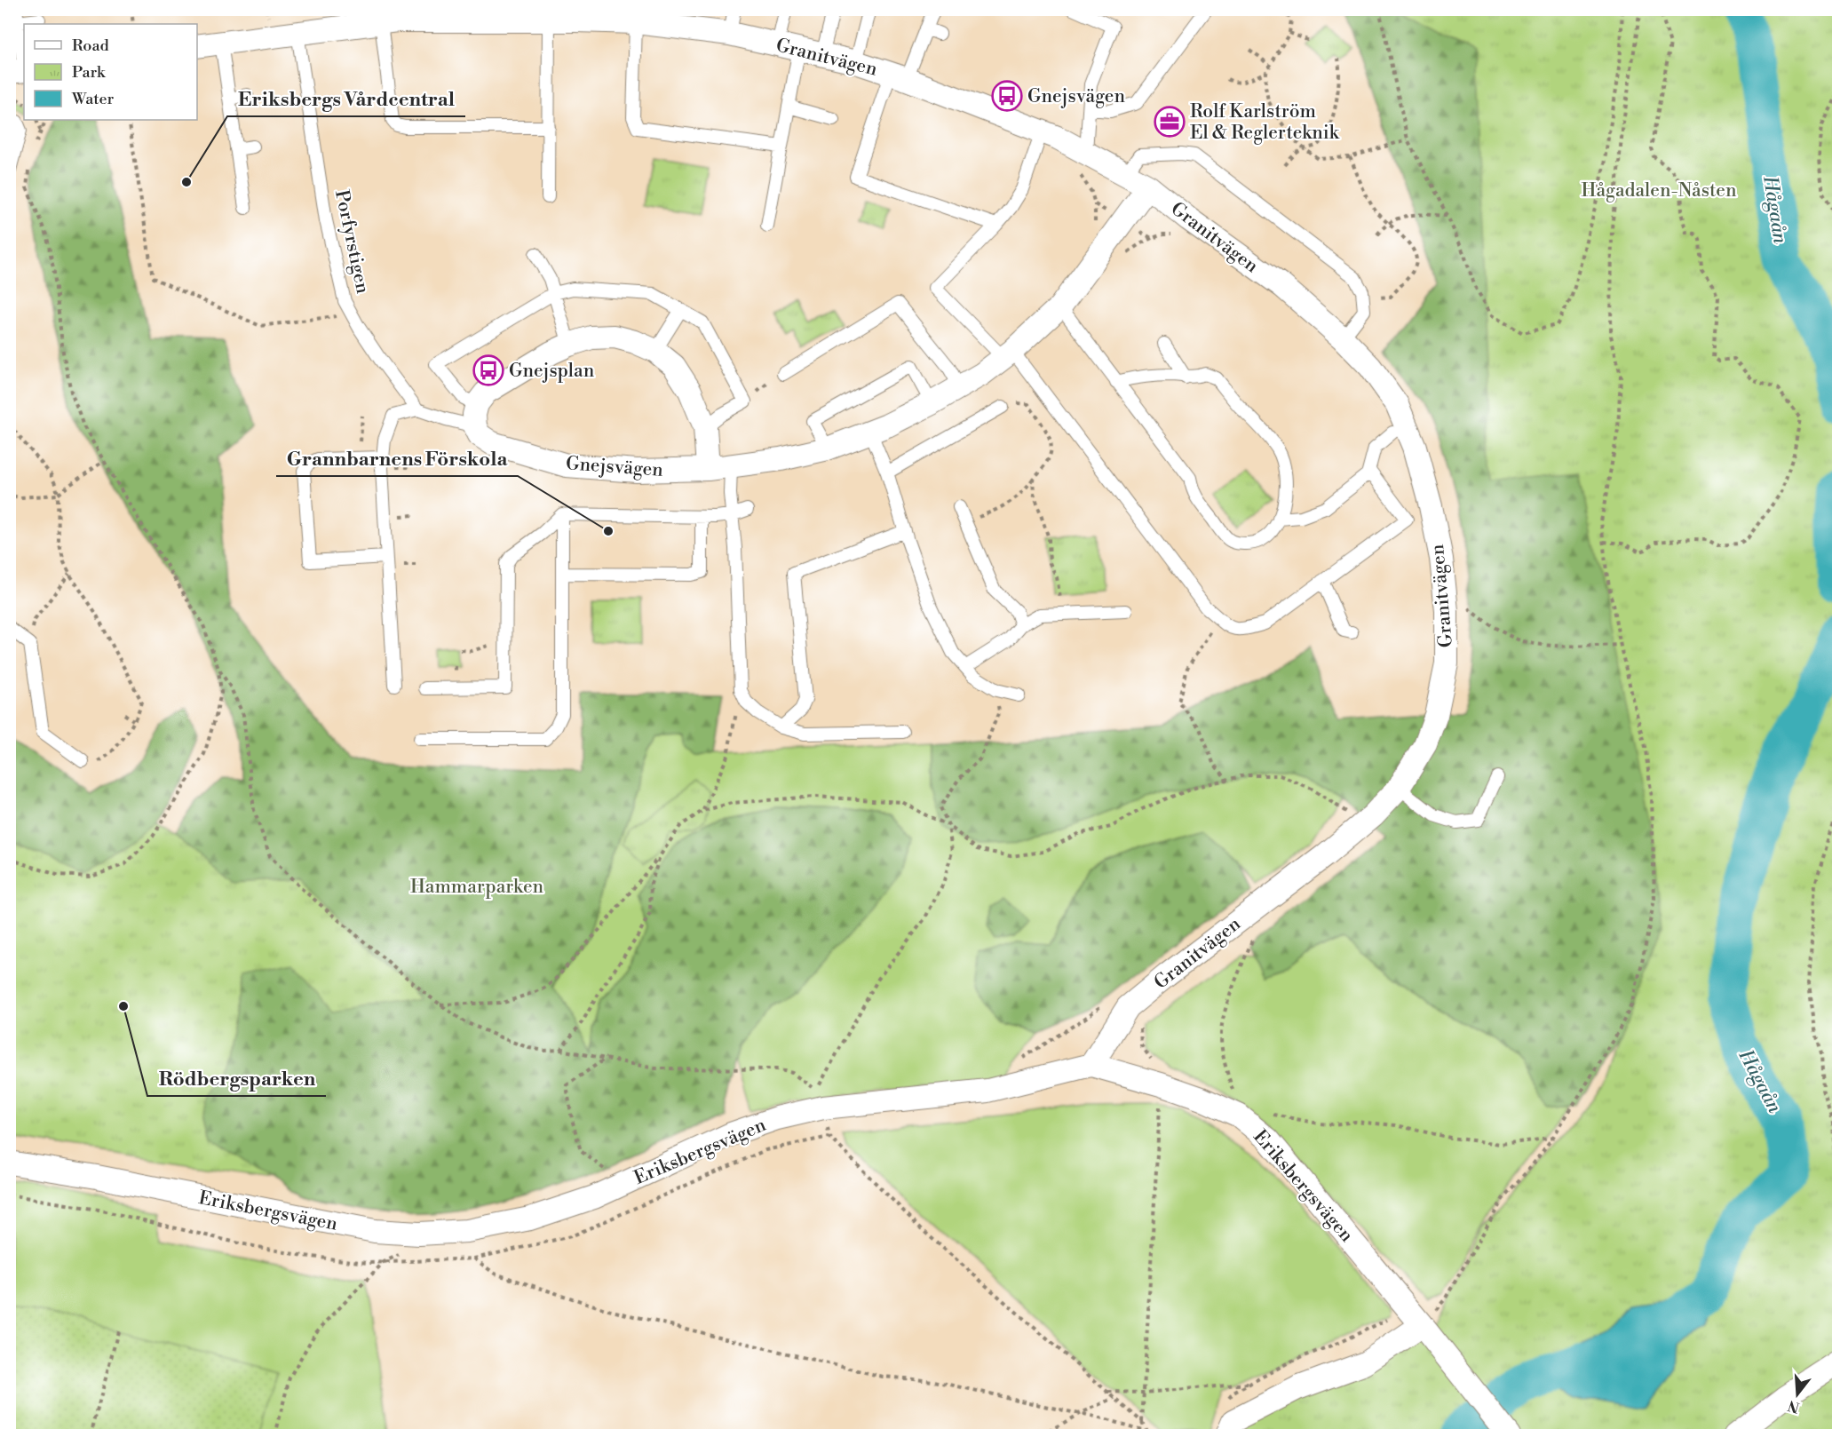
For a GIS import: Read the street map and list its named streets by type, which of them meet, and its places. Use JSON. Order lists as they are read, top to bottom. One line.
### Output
{"streets":{"street":["Granitvägen","Gnejsvägen","Eriksbergsvägen"],"lane":["Porfyrstigen"]},"crossings":[["Granitvägen","Porfyrstigen"],["Granitvägen","Gnejsvägen"],["Granitvägen","Eriksbergsvägen"]],"water":["Hågaån"],"parks":["Hågadalen-Nåsten","Hammarparken"],"places":{"bus stop":["Gnejsvägen","Gnejsplan"],"office":["Rolf Karlström El & Reglerteknik"],"other":["Eriksbergs Vårdcentral","Grannbarnens Förskola","Rödbergsparken"]},"legend":["Road","Park","Water"],"north":"bottom"}
